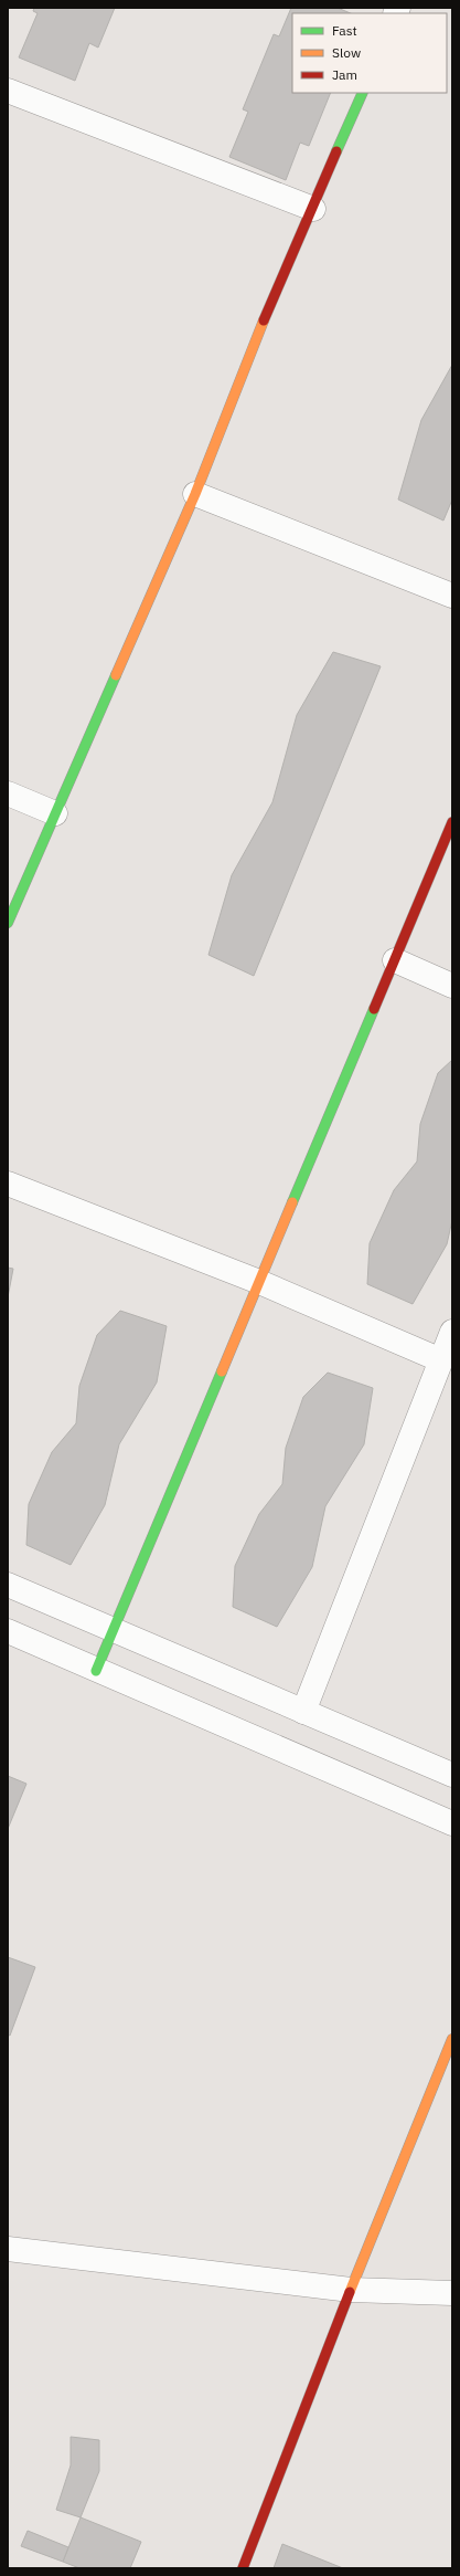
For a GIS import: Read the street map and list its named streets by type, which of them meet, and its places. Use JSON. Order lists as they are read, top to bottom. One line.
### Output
{"legend":["Fast","Slow","Jam"]}
